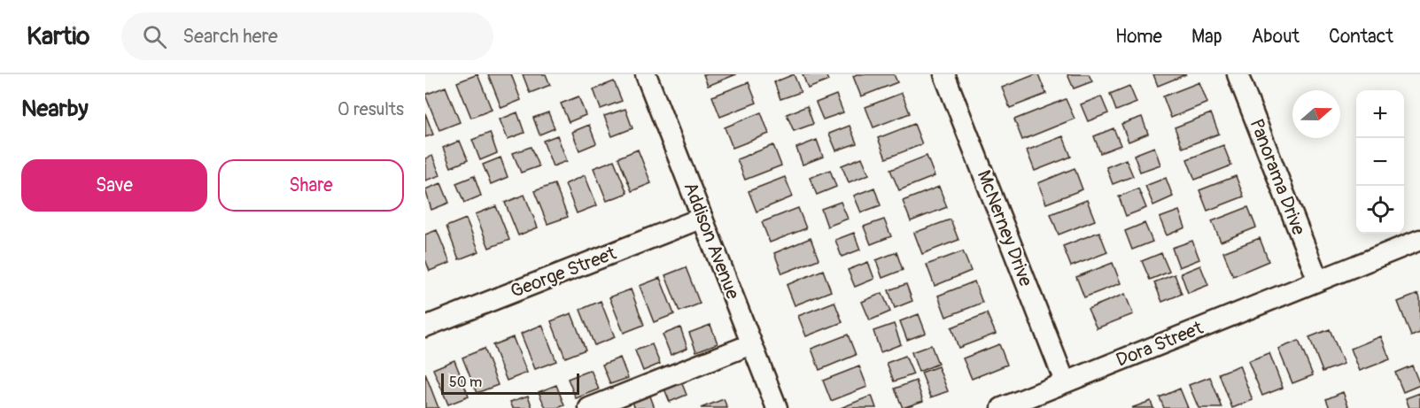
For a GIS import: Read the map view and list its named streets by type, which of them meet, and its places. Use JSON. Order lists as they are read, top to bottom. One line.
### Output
{"streets":{"street":["Panorama Drive","McNerney Drive","Addison Avenue","George Street","Dora Street"]},"crossings":[["Panorama Drive","Dora Street"],["McNerney Drive","Dora Street"],["Addison Avenue","George Street"]],"scale_bar":"50 m","north":"right","page":{"header":"Kartio","search":"Search here","nav":["Home","Map","About","Contact"],"heading":["Nearby","0 results"],"map_buttons":["+","−"],"buttons":["Save","Share"],"scale":"50 m"}}
